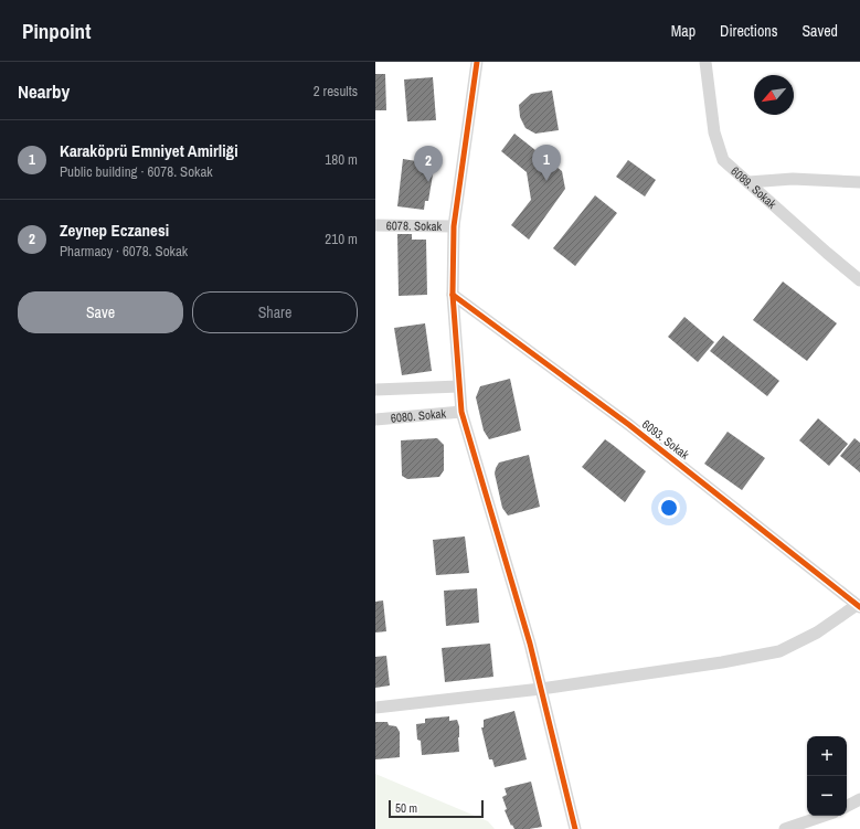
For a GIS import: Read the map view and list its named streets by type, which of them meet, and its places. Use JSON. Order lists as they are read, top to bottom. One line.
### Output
{"streets":{"street":["6089. Sokak","6078. Sokak","6080. Sokak","6093. Sokak"]},"scale_bar":"50 m","north":"bottom left","page":{"header":"Pinpoint","nav":["Map","Directions","Saved"],"heading":["Nearby","2 results"],"list":[{"mark":"1","name":"Karaköprü Emniyet Amirliği","note":"Public building · 6078. Sokak","value":"180 m"},{"mark":"2","name":"Zeynep Eczanesi","note":"Pharmacy · 6078. Sokak","value":"210 m"}],"pins":["1","2"],"buttons":["Save","Share"],"map_buttons":["+","−"],"scale":"50 m"}}
